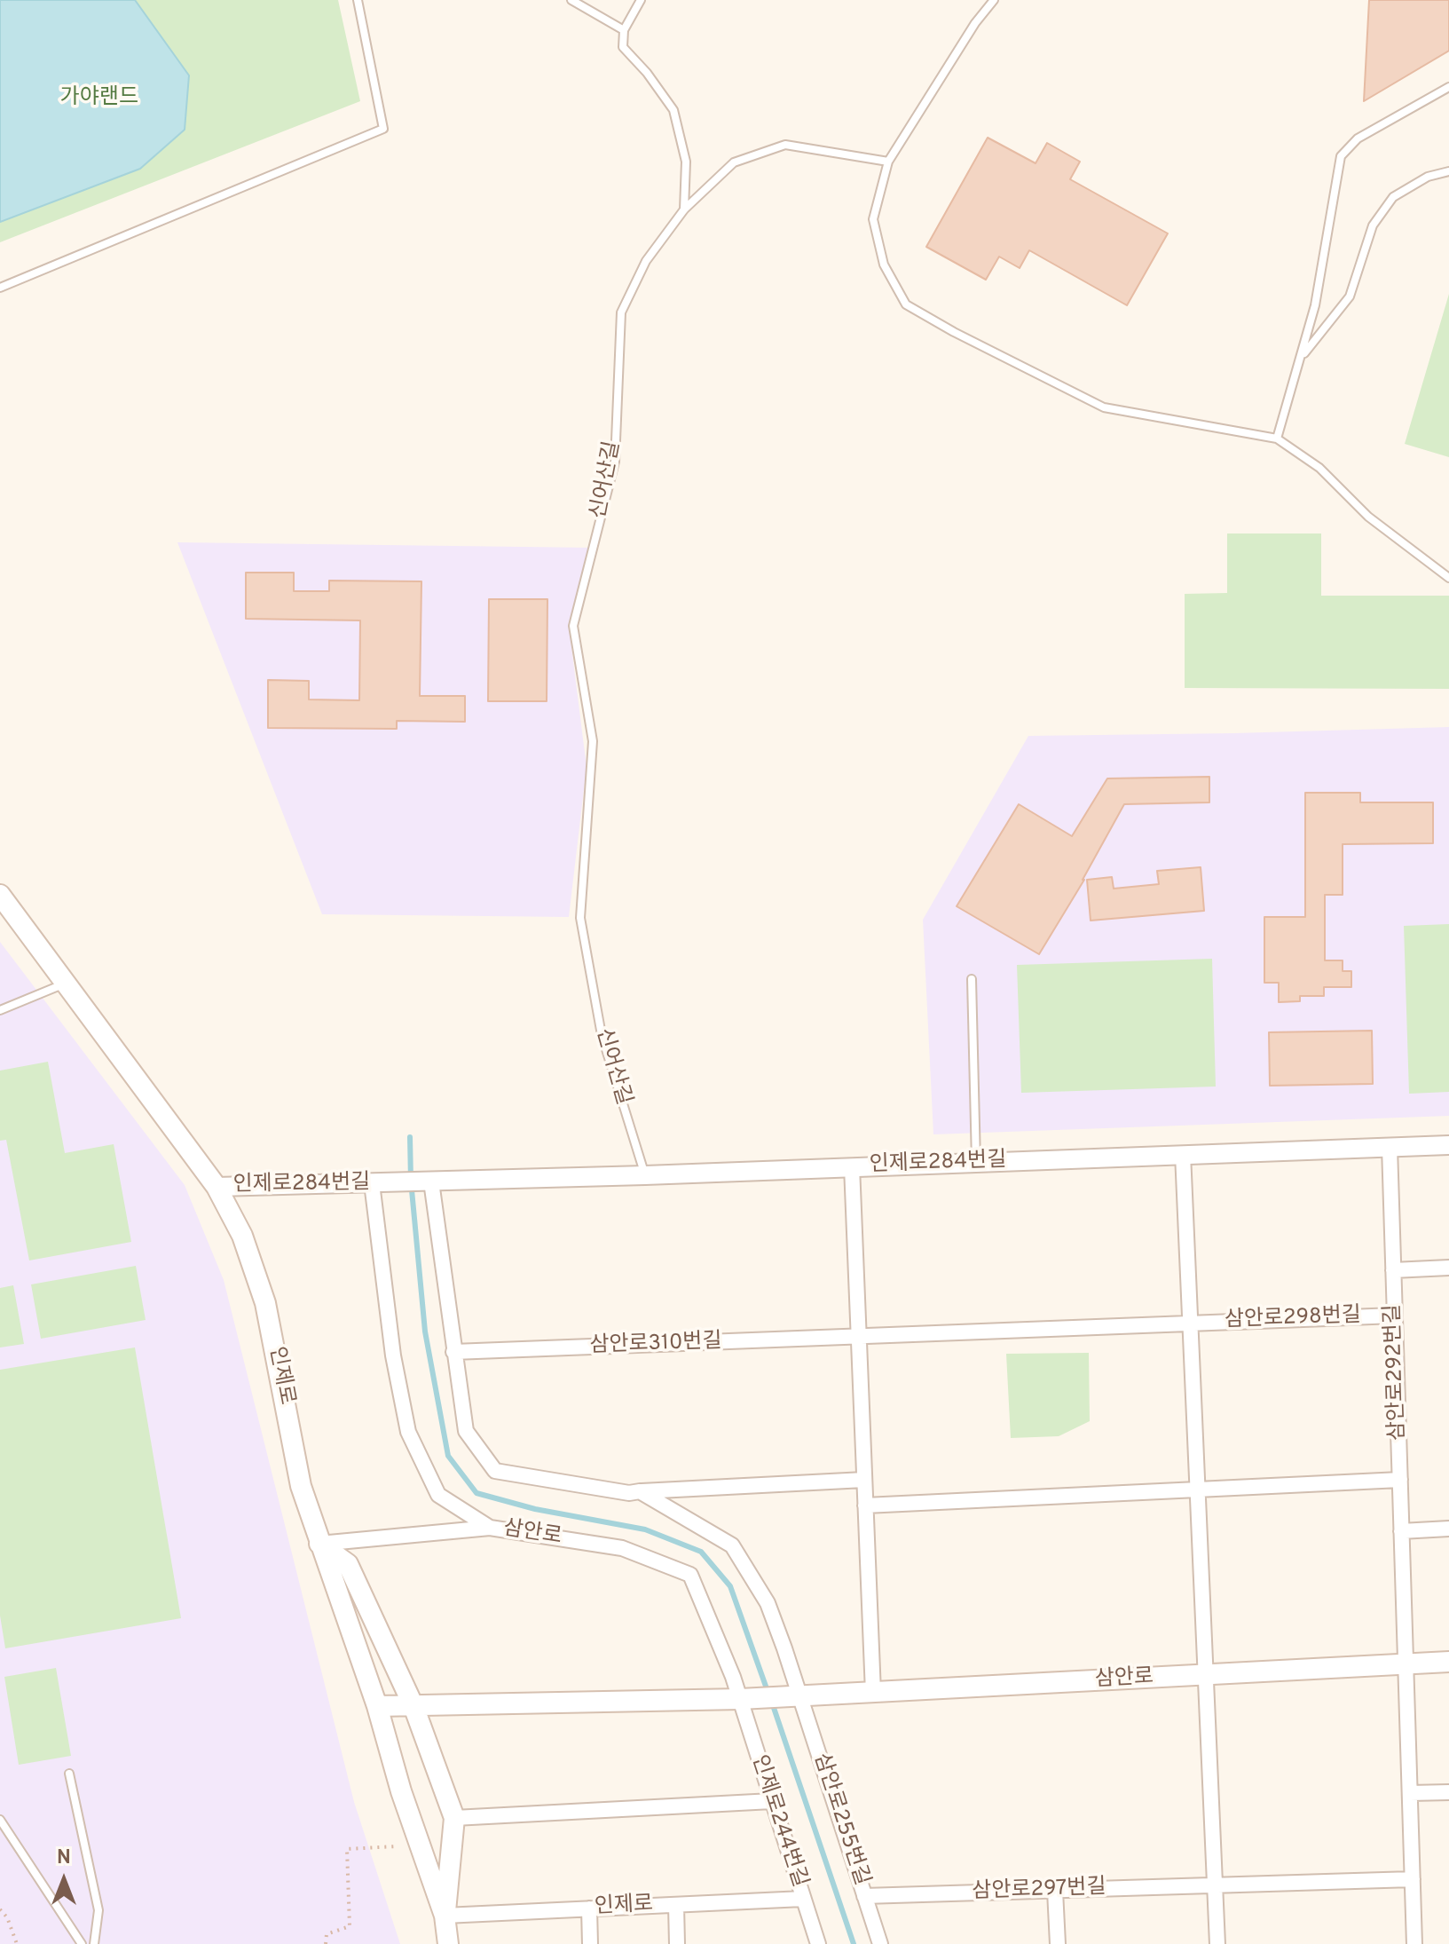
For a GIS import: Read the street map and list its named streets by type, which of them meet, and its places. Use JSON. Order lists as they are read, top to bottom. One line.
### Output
{"streets":{"main road":["인제로","삼안로"],"street":["인제로284번길","삼안로298번길","삼안로310번길","삼안로292번길","삼안로255번길","인제로244번길","삼안로297번길"],"lane":["신어산길"]},"crossings":[["신어산길","인제로284번길"],["인제로284번길","삼안로292번길"],["인제로284번길","인제로"],["인제로284번길","삼안로"],["삼안로298번길","삼안로310번길"],["삼안로298번길","삼안로292번길"],["삼안로292번길","삼안로"],["삼안로292번길","삼안로297번길"],["인제로","인제로244번길"],["삼안로","삼안로255번길"],["삼안로","인제로244번길"],["삼안로255번길","삼안로297번길"]],"parks":["가야랜드"],"north":"top"}
